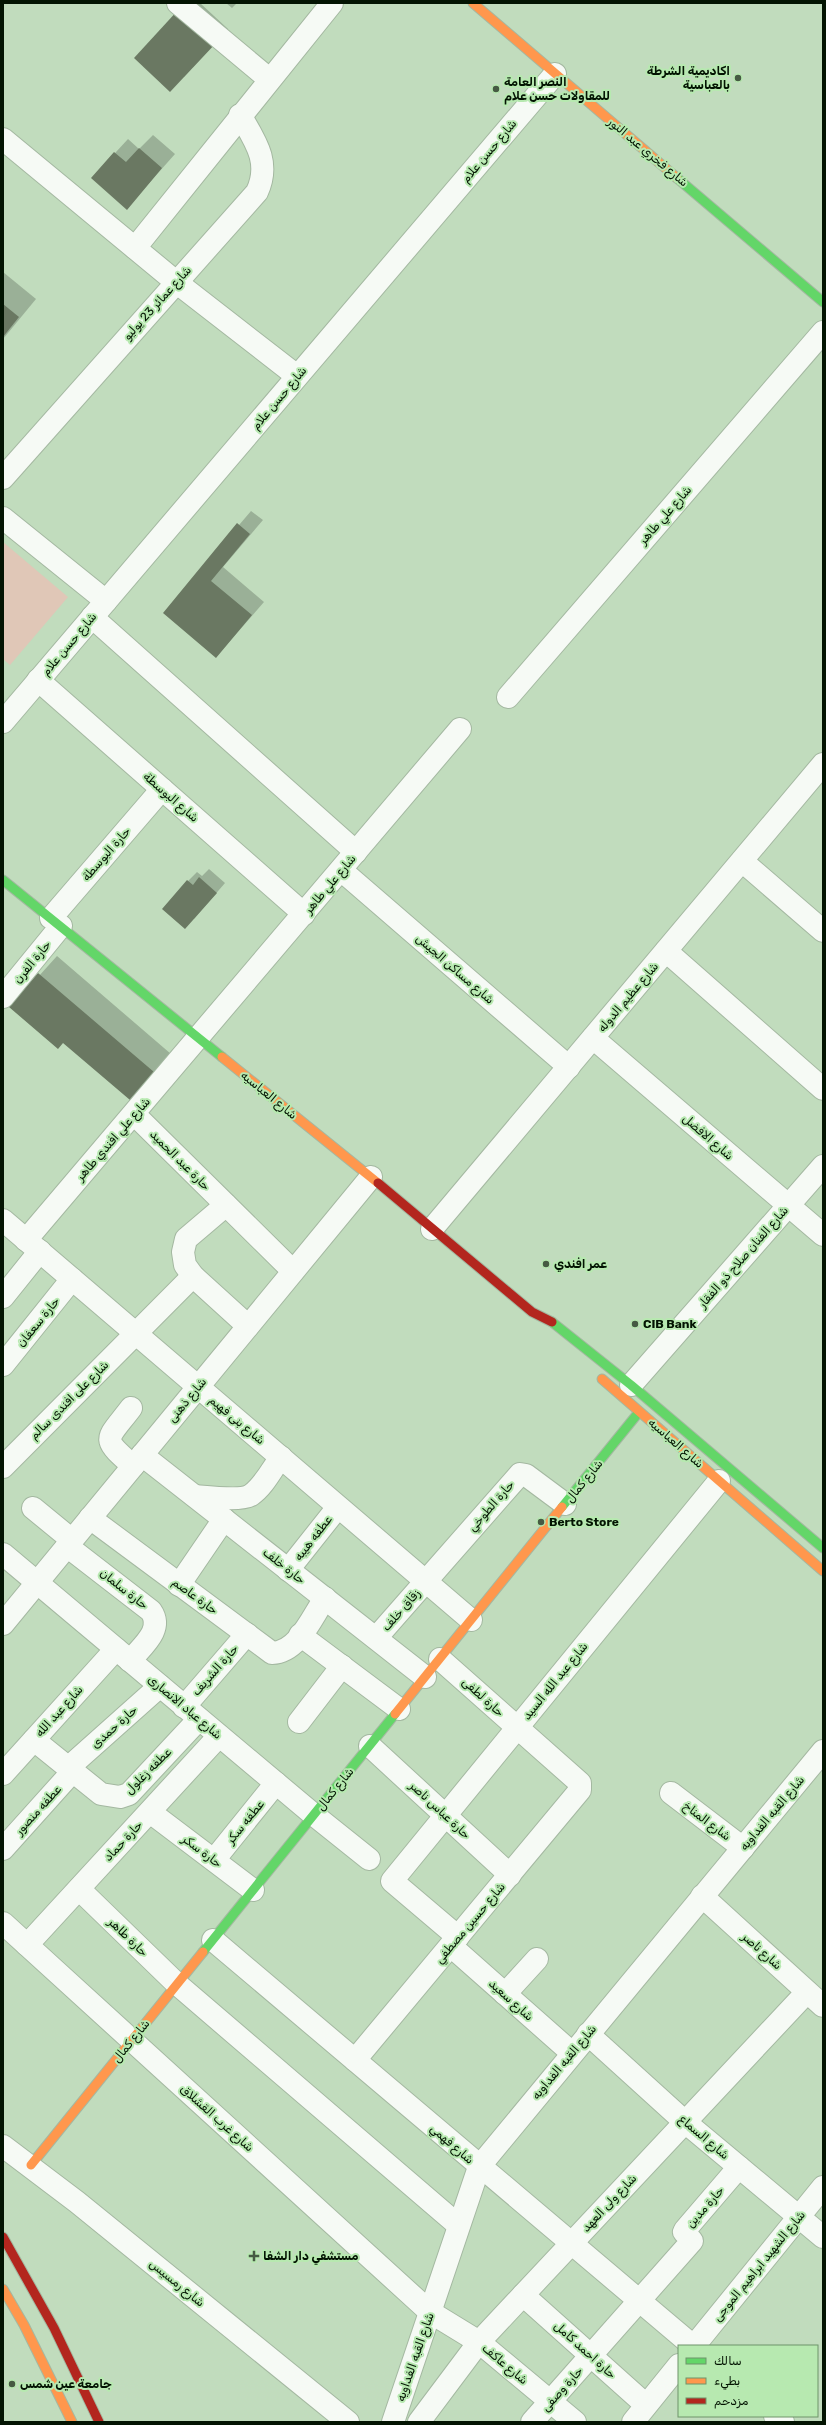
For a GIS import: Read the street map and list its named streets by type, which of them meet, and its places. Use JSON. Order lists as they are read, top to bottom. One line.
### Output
{"streets":{"main road":["شارع فخري عبد النور","شارع العباسيه","شارع كمال"],"street":["شارع حسن علام","شارع عمائر 23 يوليو","شارع علي طاهر","شارع البوسطة","حارة البوسطة","حارة الفرن","شارع مساكن الجيش","شارع عظيم الدوله","شارع الافضل","شارع علي افندي طاهر","حارة عبد الحميد","شارع الفنان صلاح ذو الفقار","حارة سعفان","شارع على افندى سالم","شارع ذهنى","شارع بنى فهيم","حارة الطوخي","عطفه هيبه","حارة خلف","حارة سلمان","حارة عاصم","زقاق خلف","حارة الشريف","شارع عبد الله السيد","حارة لطفى","شارع عباد الانصارى","شارع عبد الله","حارة حمدى","عطفه زغلول","عطفه منصور","حارة عباس ناصر","شارع القبه الفداويه","شارع المناخ","عطفه سكر","حارة حماد","حارة سكر","شارع حسين مصطفي","حارة طاهر","شارع ناصر","شارع سعيد","شارع غرب القشلاق","شارع السماع","شارع فهمي","شارع ولى العهد","حارة مدين","شارع الشهيد ابراهيم الموجى","شارع رمسيس","حارة احمد كامل","شارع عاكف","حارة وصفى"]},"crossings":[["شارع حسن علام","شارع فخري عبد النور"],["شارع حسن علام","شارع البوسطة"],["شارع علي طاهر","شارع البوسطة"],["شارع علي طاهر","شارع مساكن الجيش"],["شارع علي طاهر","شارع العباسيه"],["شارع علي طاهر","شارع علي افندي طاهر"],["شارع البوسطة","حارة البوسطة"],["حارة البوسطة","حارة الفرن"],["حارة البوسطة","شارع العباسيه"],["حارة الفرن","شارع العباسيه"],["شارع مساكن الجيش","شارع عظيم الدوله"],["شارع عظيم الدوله","شارع العباسيه"],["شارع عظيم الدوله","شارع الافضل"],["شارع العباسيه","شارع علي افندي طاهر"],["شارع العباسيه","شارع الفنان صلاح ذو الفقار"],["شارع العباسيه","شارع ذهنى"],["شارع العباسيه","شارع كمال"],["شارع العباسيه","شارع عبد الله السيد"],["شارع الافضل","شارع الفنان صلاح ذو الفقار"],["شارع علي افندي طاهر","حارة عبد الحميد"],["شارع علي افندي طاهر","شارع بنى فهيم"],["حارة عبد الحميد","شارع ذهنى"],["حارة سعفان","شارع بنى فهيم"],["شارع على افندى سالم","شارع بنى فهيم"],["شارع ذهنى","شارع بنى فهيم"],["شارع ذهنى","حارة خلف"],["شارع ذهنى","حارة سلمان"],["شارع ذهنى","حارة عاصم"],["شارع ذهنى","شارع عباد الانصارى"],["شارع بنى فهيم","شارع كمال"],["شارع بنى فهيم","حارة الطوخي"],["شارع بنى فهيم","عطفه هيبه"],["شارع بنى فهيم","زقاق خلف"],["شارع كمال","حارة الطوخي"],["شارع كمال","حارة خلف"],["شارع كمال","حارة لطفى"],["شارع كمال","شارع عباد الانصارى"],["شارع كمال","حارة عباس ناصر"],["شارع كمال","حارة سكر"],["شارع كمال","حارة طاهر"],["شارع كمال","شارع غرب القشلاق"],["شارع كمال","شارع فهمي"],["شارع كمال","شارع رمسيس"],["حارة الطوخي","زقاق خلف"],["عطفه هيبه","حارة خلف"],["حارة خلف","حارة عاصم"],["حارة خلف","زقاق خلف"],["حارة سلمان","شارع عباد الانصارى"],["حارة سلمان","شارع عبد الله"],["حارة عاصم","حارة الشريف"],["حارة الشريف","شارع عباد الانصارى"],["حارة الشريف","عطفه زغلول"],["شارع عبد الله السيد","حارة لطفى"],["شارع عبد الله السيد","حارة عباس ناصر"],["شارع عبد الله السيد","شارع حسين مصطفي"],["شارع عبد الله السيد","شارع سعيد"],["حارة لطفى","شارع حسين مصطفي"],["شارع عباد الانصارى","شارع عبد الله"],["شارع عباد الانصارى","حارة حمدى"],["شارع عباد الانصارى","عطفه زغلول"],["شارع عباد الانصارى","عطفه سكر"],["شارع عباد الانصارى","حارة حماد"],["شارع عبد الله","عطفه زغلول"],["حارة حمدى","عطفه زغلول"],["حارة حمدى","عطفه منصور"],["عطفه زغلول","عطفه منصور"],["حارة عباس ناصر","شارع حسين مصطفي"],["شارع القبه الفداويه","شارع المناخ"],["شارع القبه الفداويه","حارة طاهر"],["شارع القبه الفداويه","شارع ناصر"],["شارع القبه الفداويه","شارع سعيد"],["شارع القبه الفداويه","شارع غرب القشلاق"],["شارع القبه الفداويه","شارع السماع"],["شارع القبه الفداويه","شارع فهمي"],["شارع القبه الفداويه","شارع عاكف"],["عطفه سكر","حارة سكر"],["حارة حماد","حارة سكر"],["حارة حماد","حارة طاهر"],["حارة حماد","شارع غرب القشلاق"],["شارع حسين مصطفي","شارع سعيد"],["شارع حسين مصطفي","شارع فهمي"],["شارع ناصر","شارع ولى العهد"],["شارع غرب القشلاق","شارع عاكف"],["شارع السماع","شارع ولى العهد"],["شارع السماع","حارة مدين"],["شارع السماع","شارع الشهيد ابراهيم الموجى"],["شارع فهمي","شارع ولى العهد"],["شارع فهمي","حارة مدين"],["شارع فهمي","حارة وصفى"],["شارع ولى العهد","حارة احمد كامل"],["شارع ولى العهد","شارع عاكف"],["حارة مدين","حارة وصفى"],["حارة احمد كامل","حارة وصفى"],["شارع عاكف","حارة وصفى"]],"places":{"other":["اكاديمية الشرطة بالعباسية","النصر العامة للمقاولات حسن علام","عمر افندي","CIB Bank","Berto Store","جامعة عين شمس"],"health":["مستشفي دار الشفا"]},"legend":["سالك","بطيء","مزدحم"]}
